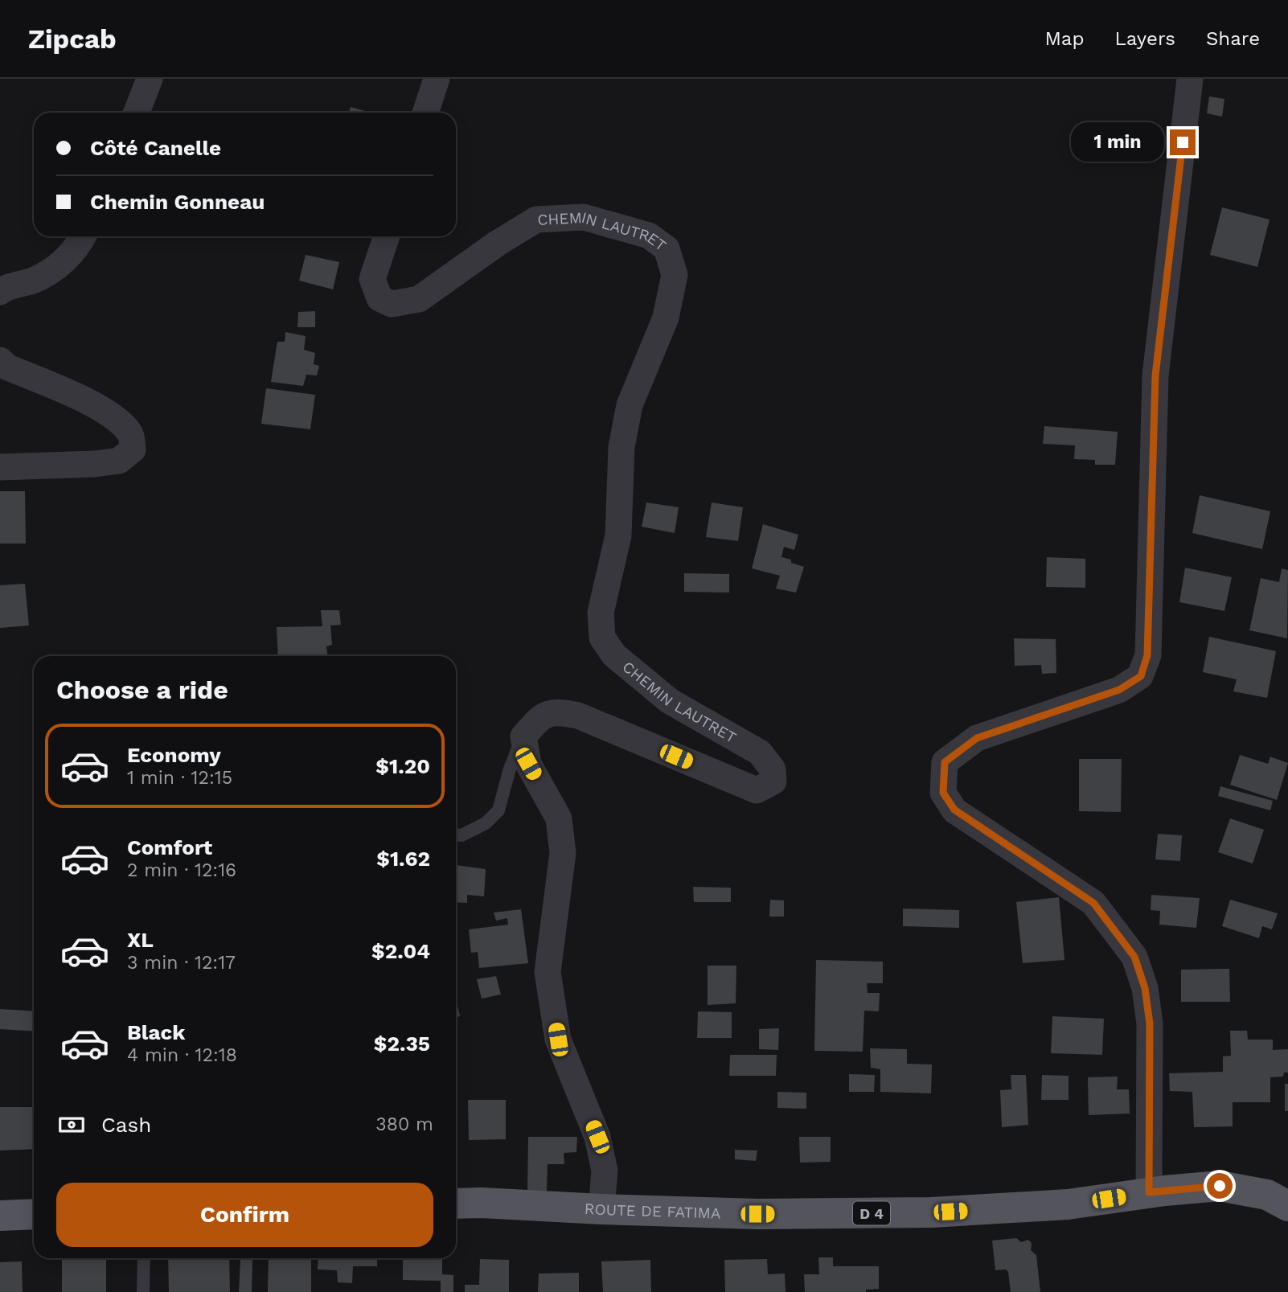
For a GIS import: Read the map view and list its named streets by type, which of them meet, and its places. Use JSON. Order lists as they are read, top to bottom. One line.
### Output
{"streets":{"main road":["ROUTE DE FATIMA","D 4"],"street":["CHEMIN LAUTRET"]},"page":{"header":"Zipcab","nav":["Map","Layers","Share"],"banner":["Côté Canelle","Chemin Gonneau"],"bubble":"1 min","heading":"Choose a ride","list":[{"name":"Economy","note":"1 min · 12:15","value":"$1.20"},{"name":"Comfort","note":"2 min · 12:16","value":"$1.62"},{"name":"XL","note":"3 min · 12:17","value":"$2.04"},{"name":"Black","note":"4 min · 12:18","value":"$2.35"}],"pay":["Cash","380 m"],"buttons":"Confirm"}}
